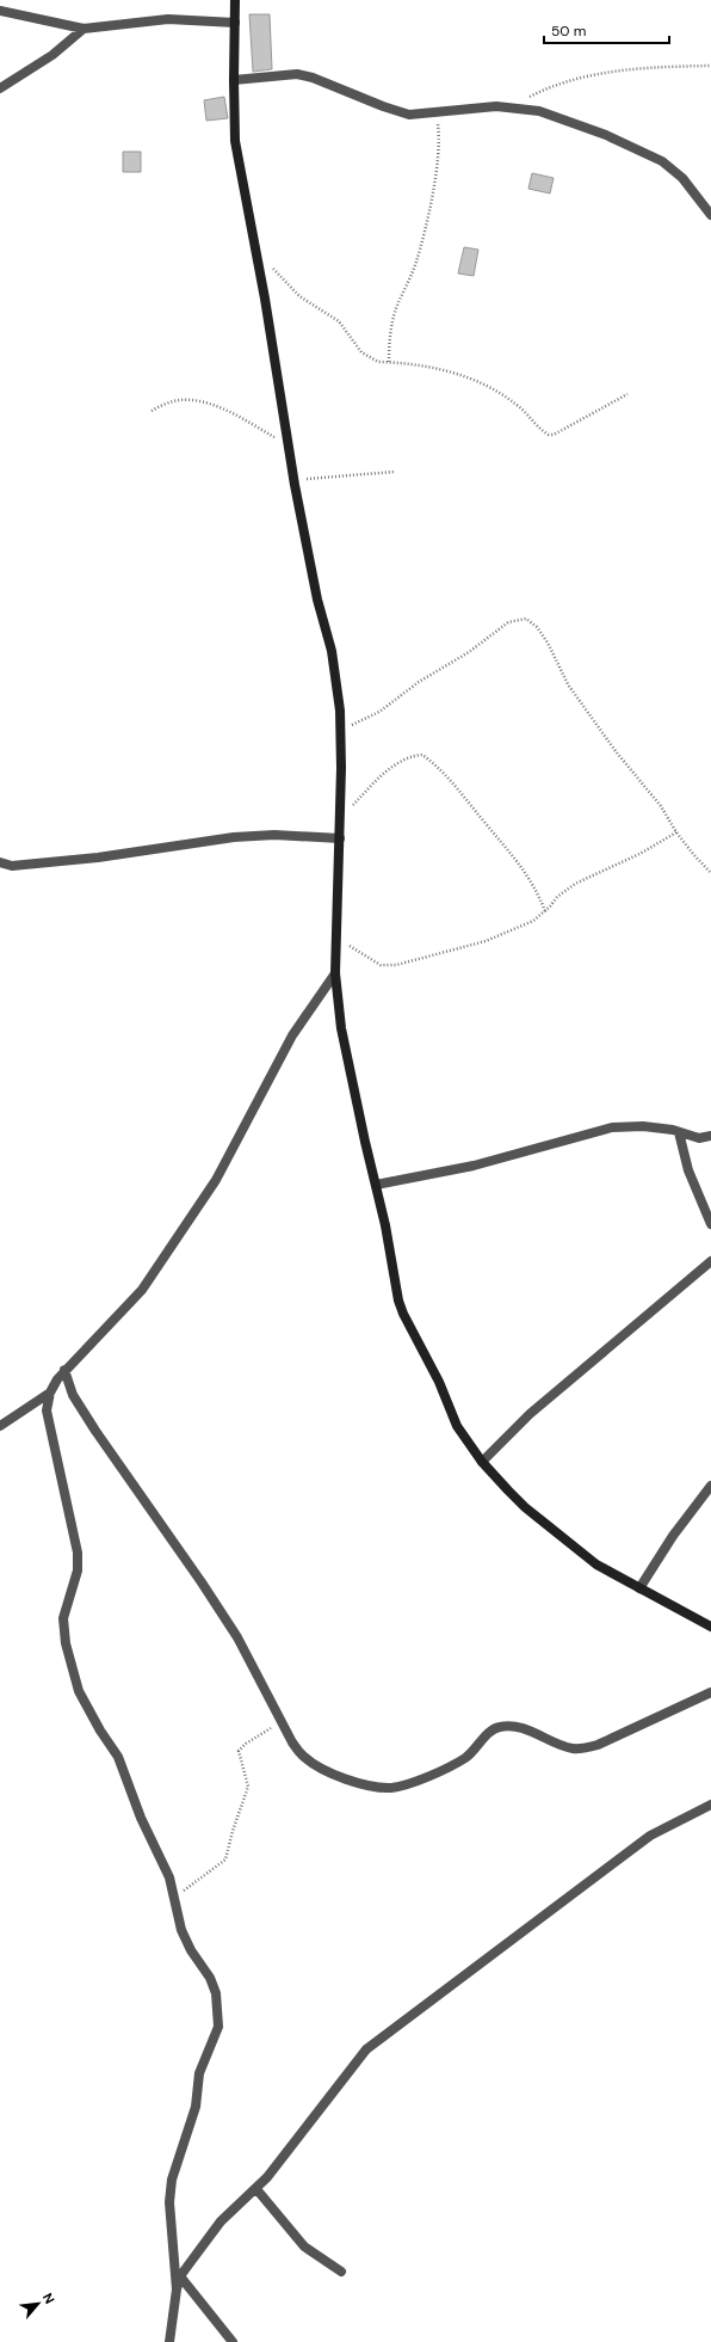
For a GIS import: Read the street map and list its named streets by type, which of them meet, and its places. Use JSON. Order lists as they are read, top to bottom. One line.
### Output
{"scale_bar":"50 m","north":"top right"}
